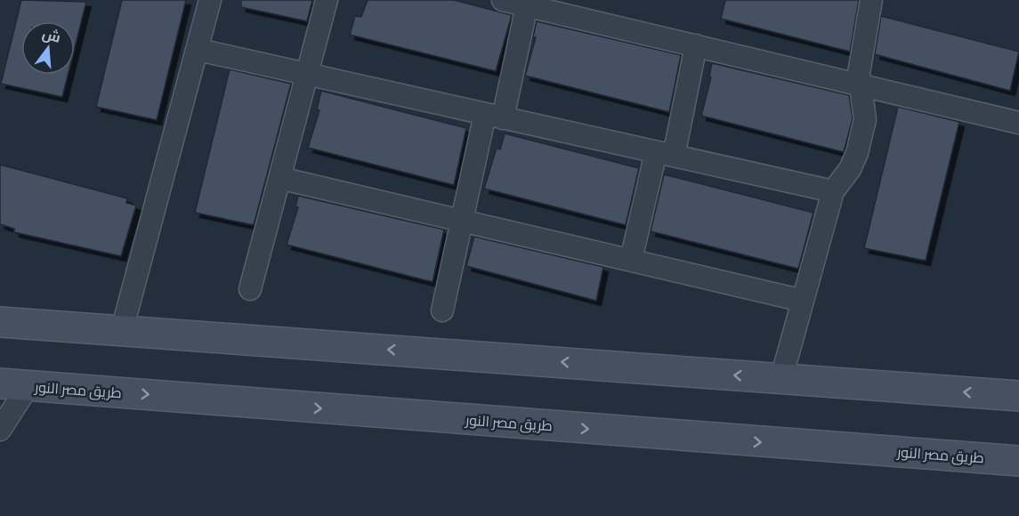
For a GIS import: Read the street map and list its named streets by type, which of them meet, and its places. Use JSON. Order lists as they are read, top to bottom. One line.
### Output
{"streets":{"street":["طريق مصر النور"]},"north":"top"}
